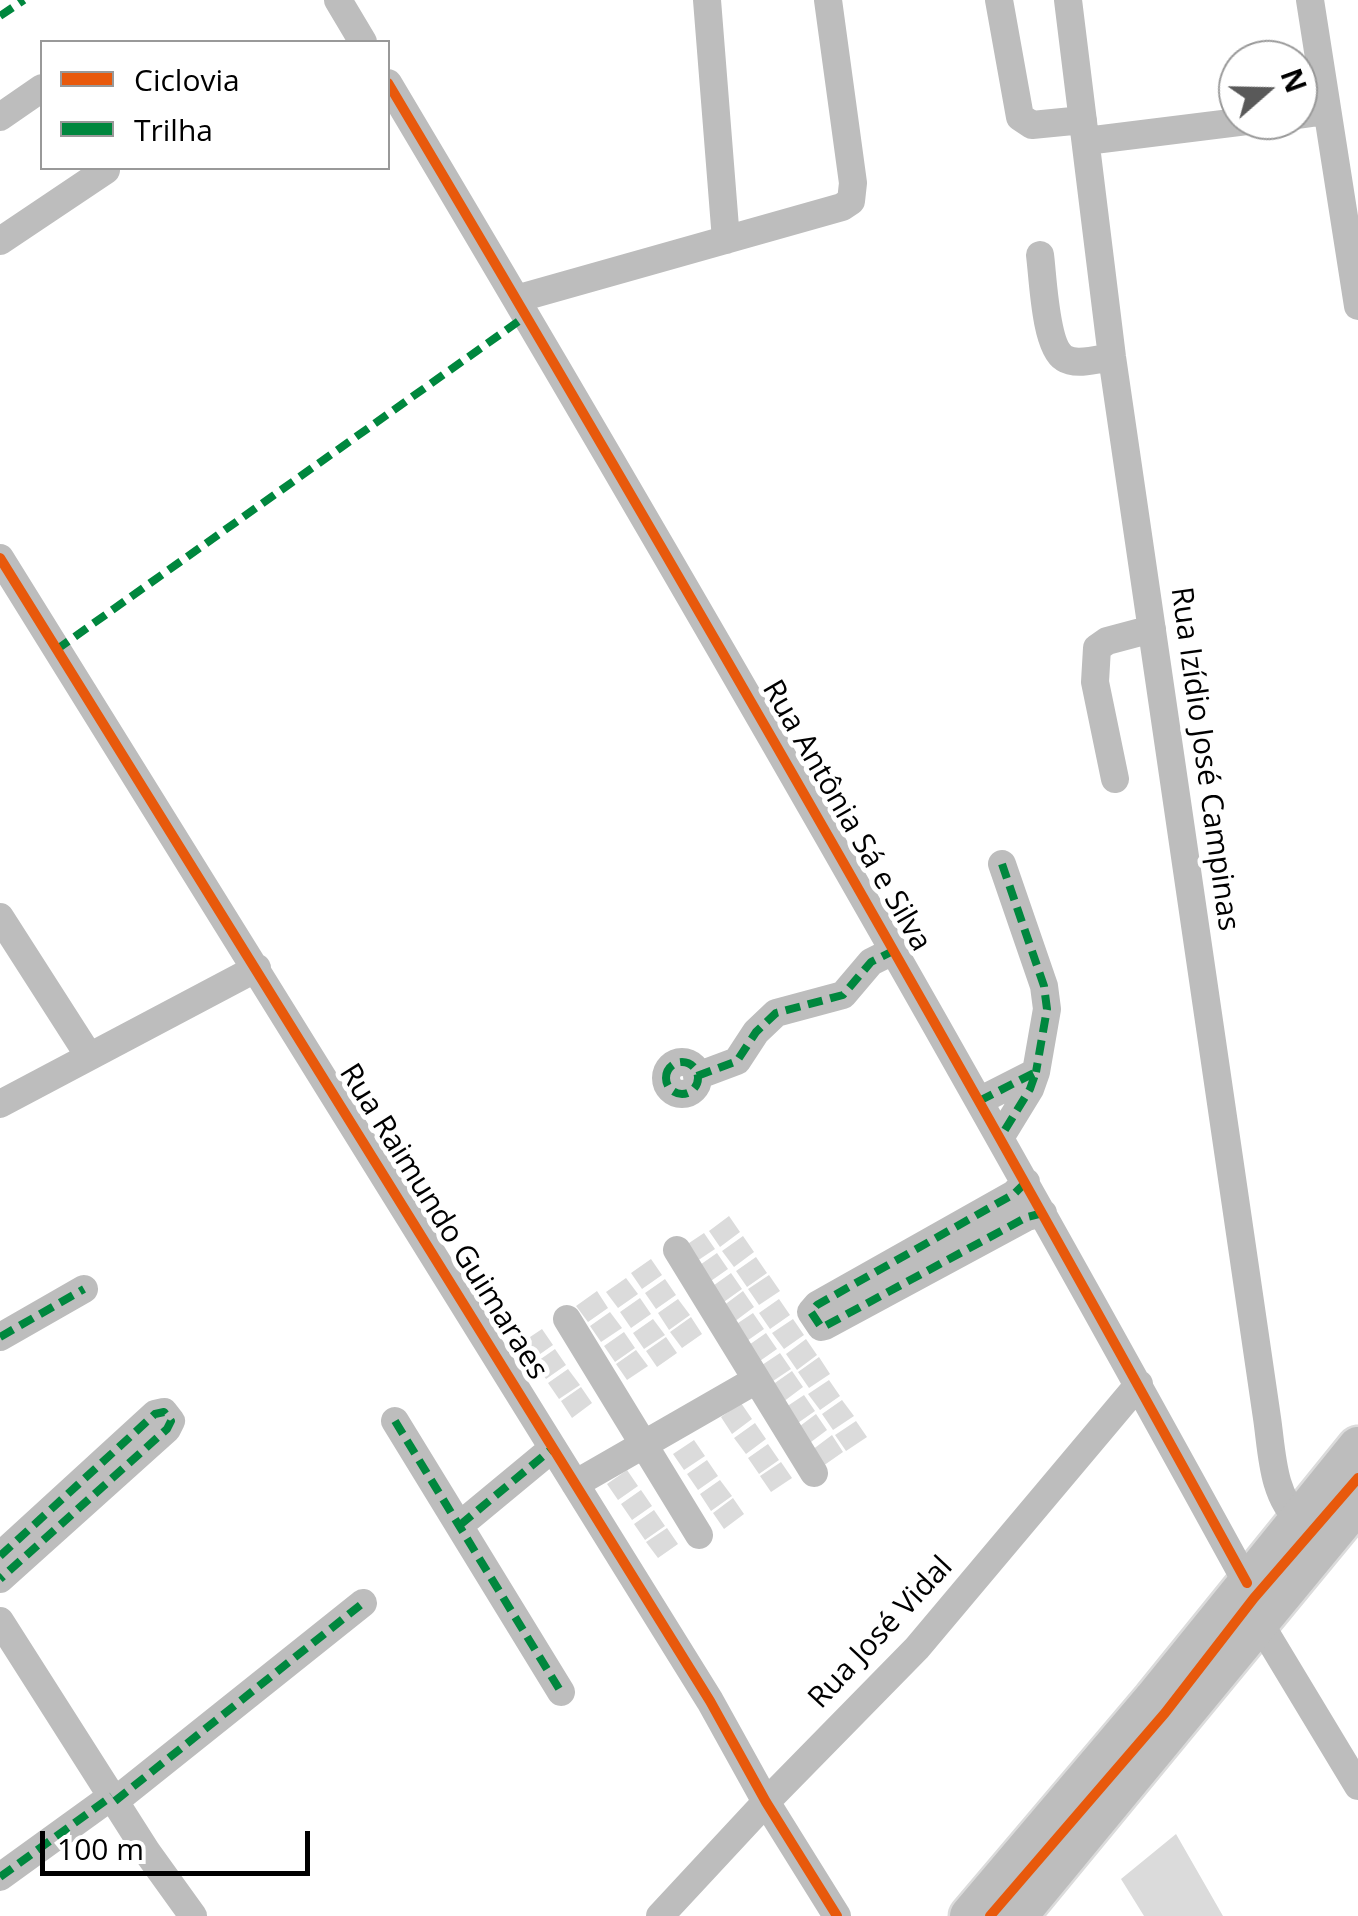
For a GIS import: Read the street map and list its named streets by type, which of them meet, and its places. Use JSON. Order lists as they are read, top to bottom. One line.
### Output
{"streets":{"street":["Rua Izídio José Campinas","Rua Antônia Sá e Silva","Rua Raimundo Guimaraes","Rua José Vidal"]},"crossings":[["Rua Antônia Sá e Silva","Rua José Vidal"],["Rua Raimundo Guimaraes","Rua José Vidal"]],"legend":["Ciclovia","Trilha"],"scale_bar":"100 m","north":"right"}
